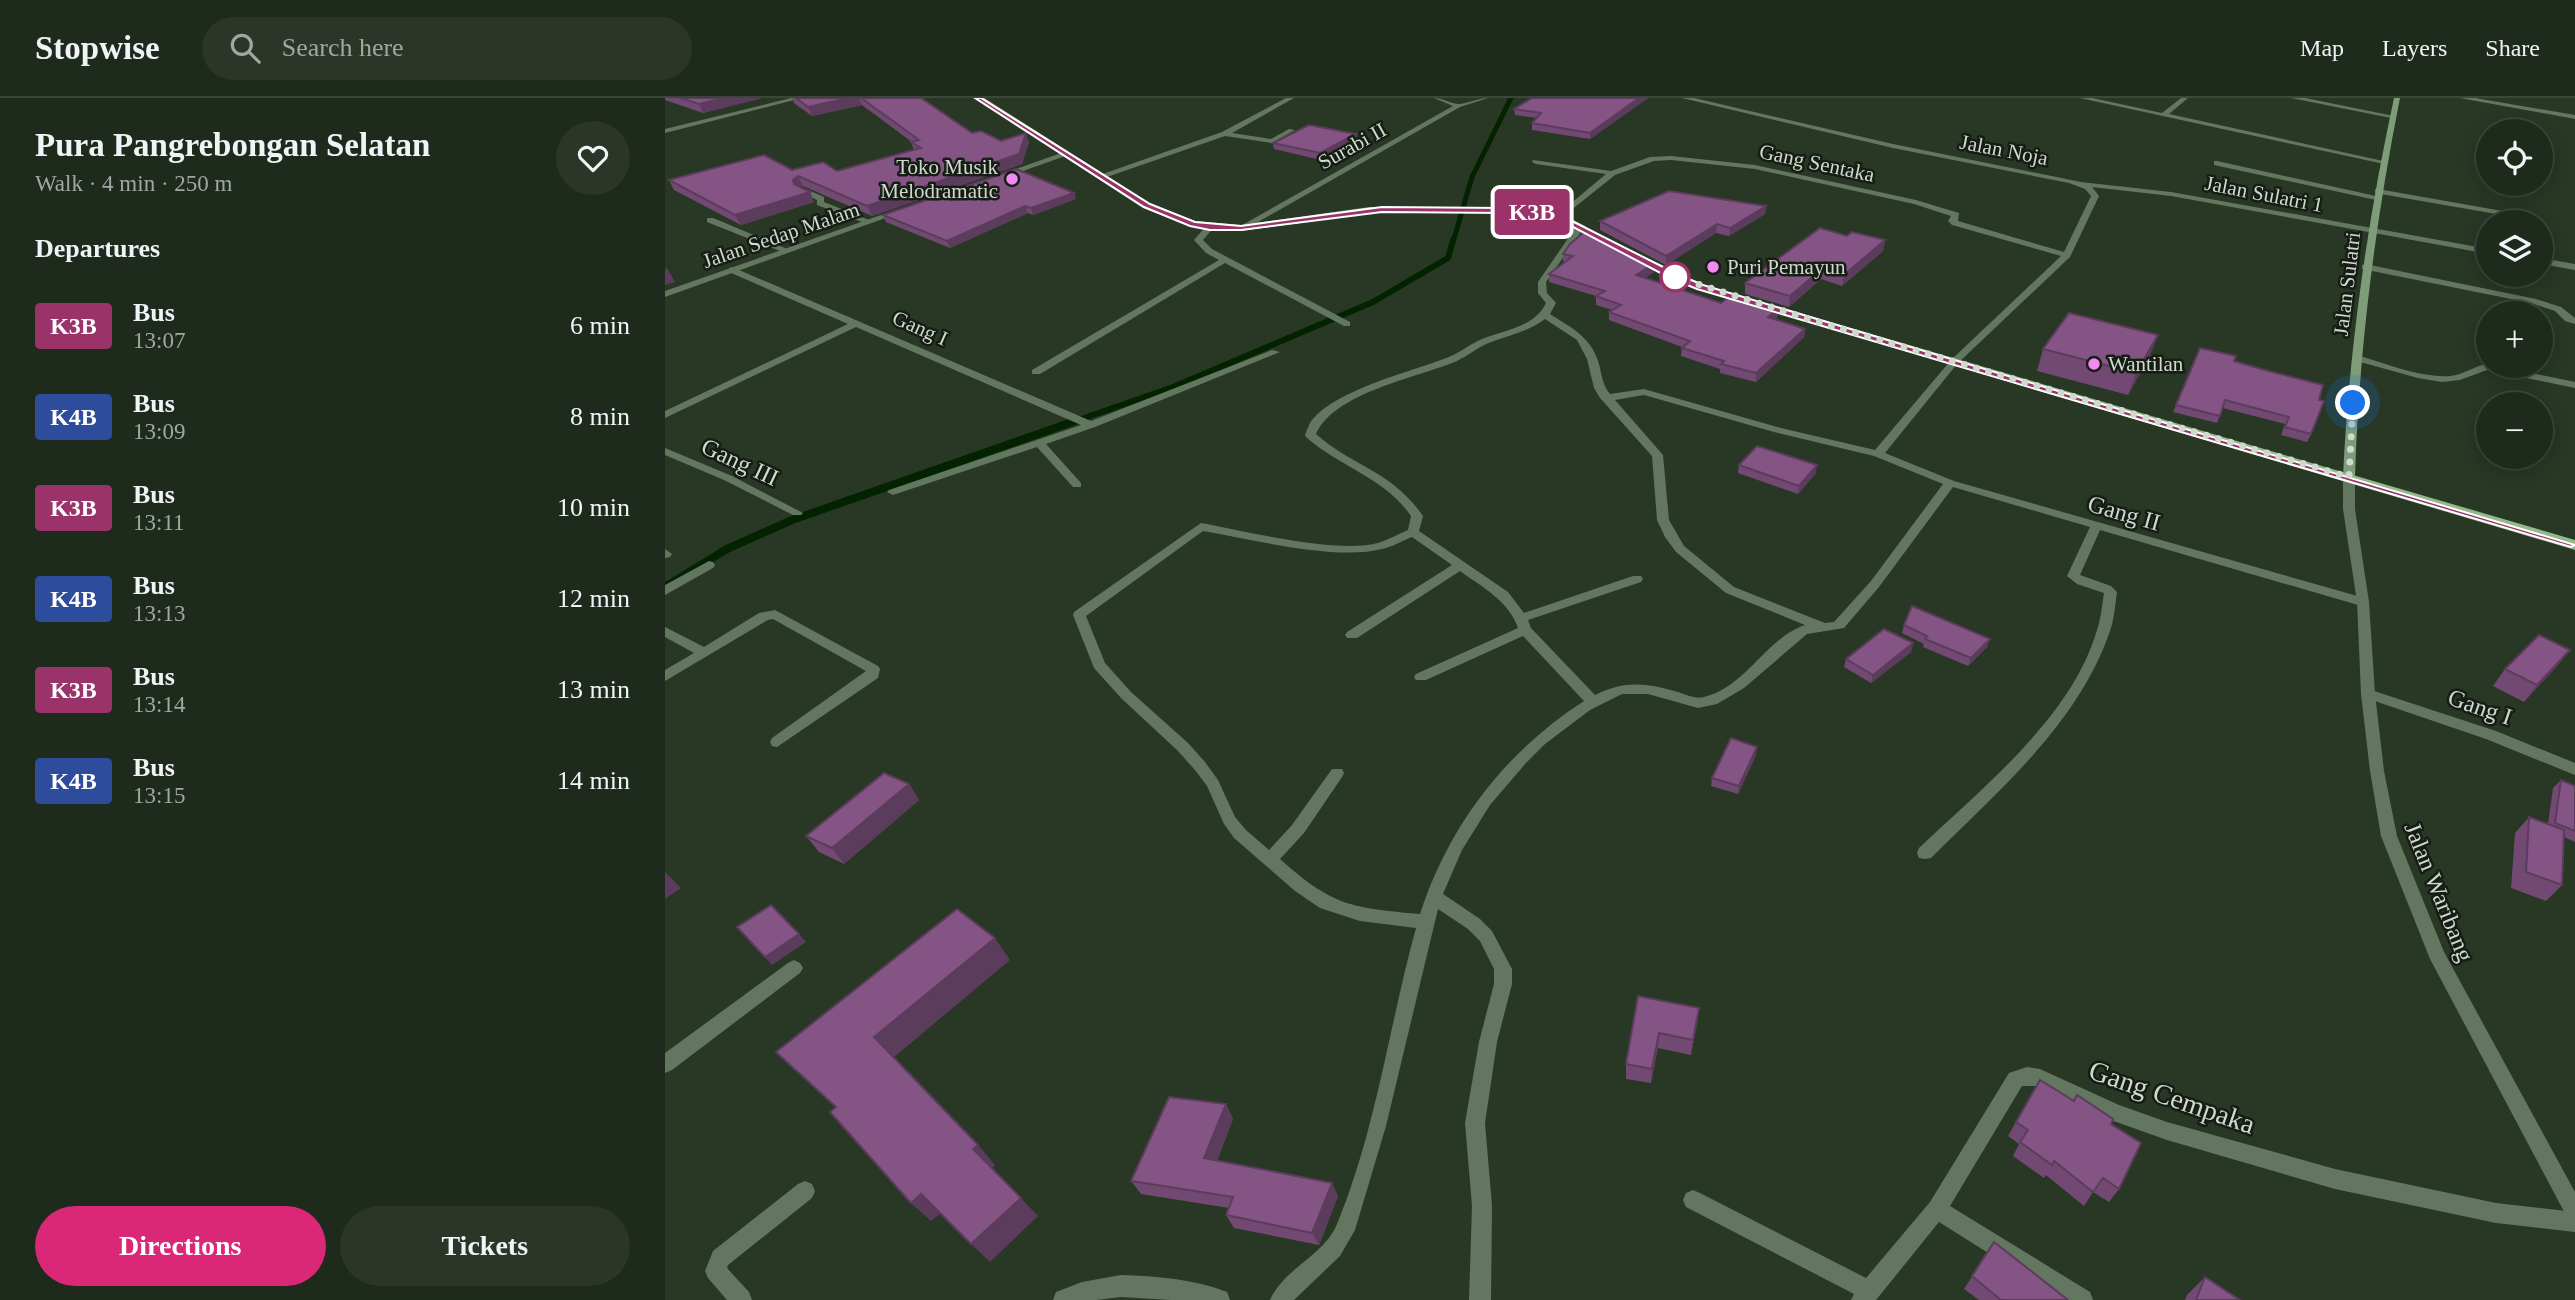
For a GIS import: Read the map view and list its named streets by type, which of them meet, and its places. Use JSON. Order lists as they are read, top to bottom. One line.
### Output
{"streets":{"main road":["Jalan Sulatri"],"street":["Surabi II","Jalan Noja","Gang Sentaka","Jalan Sulatri 1","Jalan Sedap Malam","Gang I","Gang III","Gang II","Jalan Waribang","Gang Cempaka"]},"crossings":[["Jalan Noja","Jalan Sulatri 1"],["Jalan Sulatri 1","Jalan Sulatri"],["Jalan Sedap Malam","Gang I"],["Jalan Sulatri","Jalan Waribang"],["Gang I","Jalan Waribang"],["Gang II","Jalan Waribang"]],"places":["Toko Musik Melodramatic","Puri Pemayun","Wantilan"],"lines":["bus line K3B"],"page":{"header":"Stopwise","search":"Search here","nav":["Map","Layers","Share"],"heading":[["Pura Pangrebongan Selatan","Walk · 4 min · 250 m"],"Departures"],"on_map":"K3B","map_buttons":["+","−"],"list":[{"mark":"K3B","name":"Bus","note":"13:07","value":"6 min"},{"mark":"K4B","name":"Bus","note":"13:09","value":"8 min"},{"mark":"K3B","name":"Bus","note":"13:11","value":"10 min"},{"mark":"K4B","name":"Bus","note":"13:13","value":"12 min"},{"mark":"K3B","name":"Bus","note":"13:14","value":"13 min"},{"mark":"K4B","name":"Bus","note":"13:15","value":"14 min"}],"buttons":["Directions","Tickets"]}}
